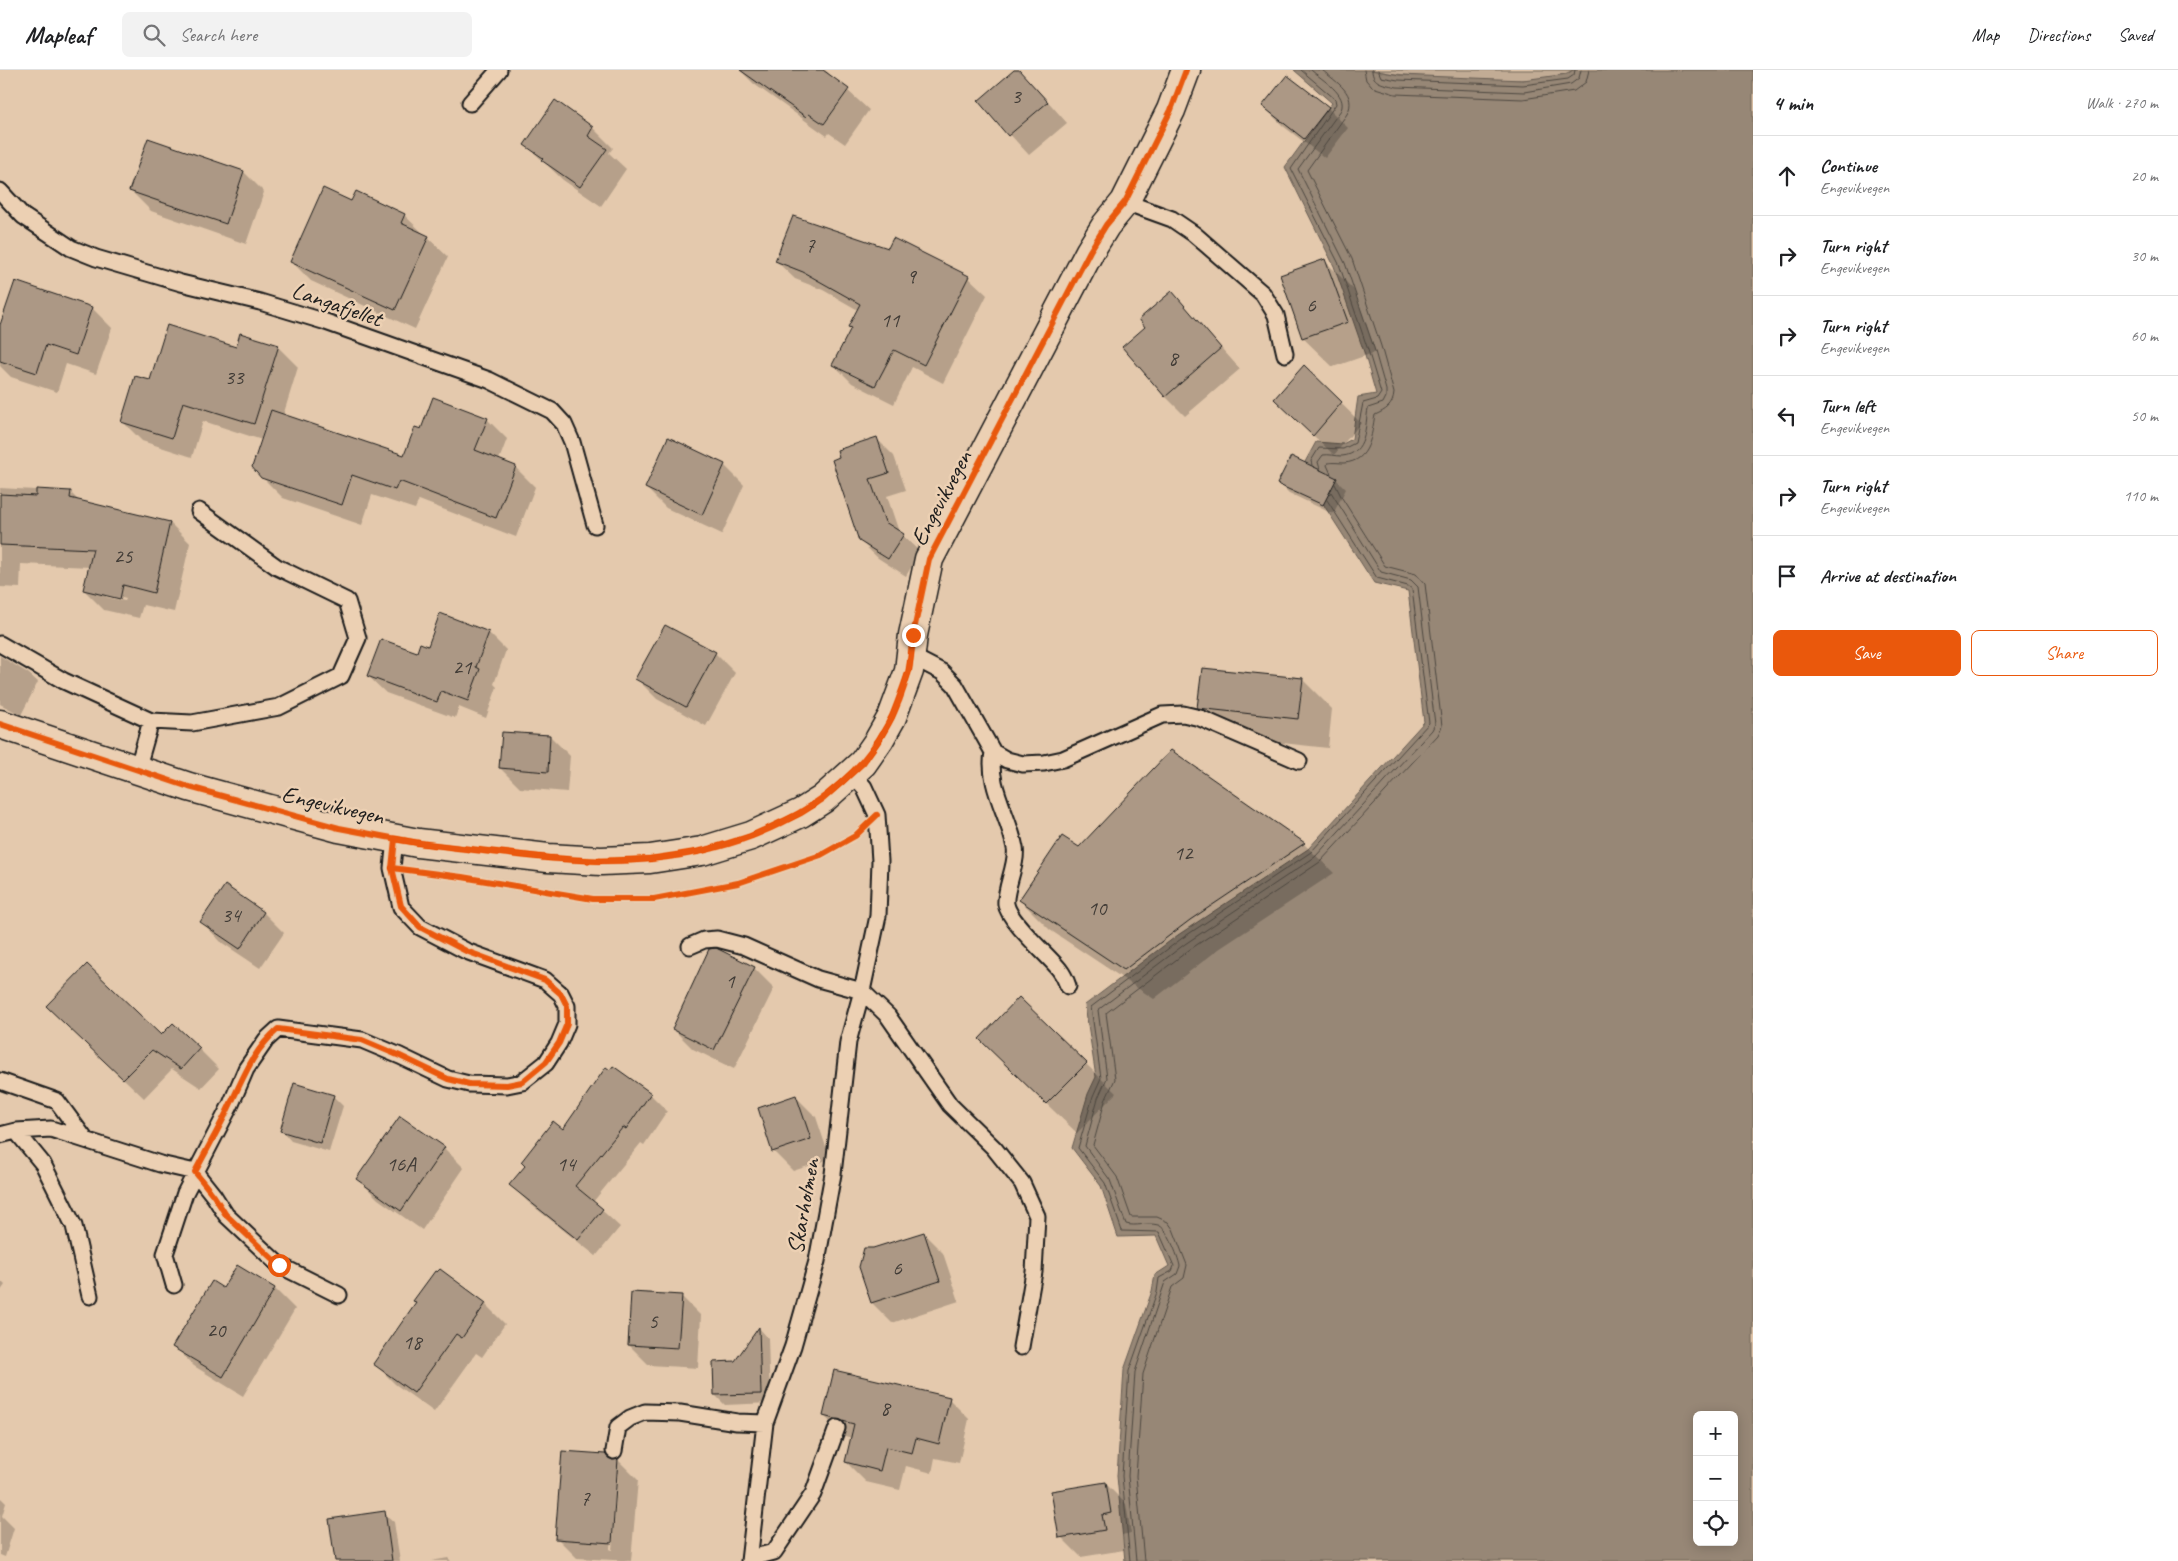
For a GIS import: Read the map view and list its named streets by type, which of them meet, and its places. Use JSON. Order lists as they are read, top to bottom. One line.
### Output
{"streets":{"street":["Engevikvegen"],"lane":["Langafjellet","Skarholmen"]},"crossings":[["Engevikvegen","Skarholmen"]],"house_numbers":["3","7","9","6","11","8","33","25","21","12","10","34","1","16A","14","6","5","20","18","8","7"],"page":{"header":"Mapleaf","search":"Search here","nav":["Map","Directions","Saved"],"heading":["4 min","Walk · 270 m"],"list":[["Continue","Engevikvegen","20 m"],["Turn right","Engevikvegen","30 m"],["Turn right","Engevikvegen","60 m"],["Turn left","Engevikvegen","50 m"],["Turn right","Engevikvegen","110 m"],"Arrive at destination"],"buttons":["Save","Share"],"map_buttons":["+","−"]}}
